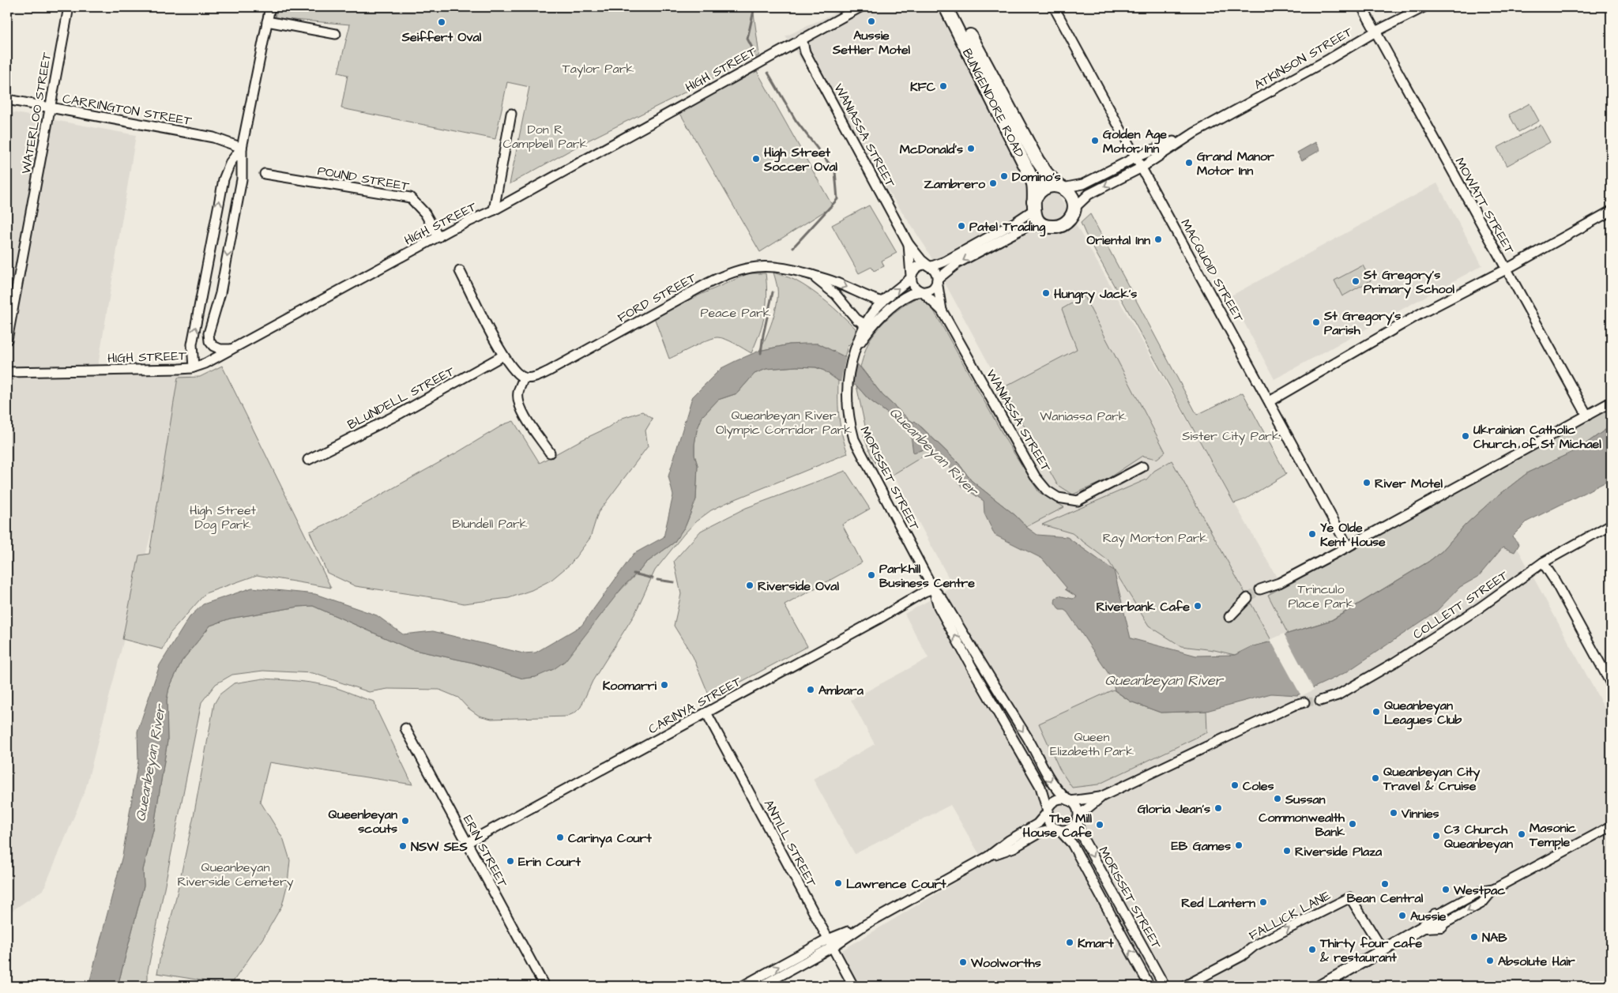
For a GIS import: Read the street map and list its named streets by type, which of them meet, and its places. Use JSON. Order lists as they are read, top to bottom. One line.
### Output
{"streets":{"highway":["BUNGENDORE ROAD"],"street":["ATKINSON STREET","HIGH STREET","CARRINGTON STREET","WATERLOO STREET","WANIASSA STREET","POUND STREET","MOWATT STREET","MACQUOID STREET","FORD STREET","BLUNDELL STREET","MORISSET STREET","COLLETT STREET","CARINYA STREET","ANTILL STREET","ERIN STREET","FALLICK LANE"]},"crossings":[["ATKINSON STREET","BUNGENDORE ROAD"],["ATKINSON STREET","MOWATT STREET"],["ATKINSON STREET","MACQUOID STREET"],["HIGH STREET","WANIASSA STREET"],["HIGH STREET","POUND STREET"],["CARRINGTON STREET","WATERLOO STREET"],["FORD STREET","MORISSET STREET"],["MORISSET STREET","CARINYA STREET"],["CARINYA STREET","ANTILL STREET"],["CARINYA STREET","ERIN STREET"]],"one_way":["FALLICK LANE"],"water":["Queanbeyan River"],"parks":["Taylor Park","Don R Campbell Park","Peace Park","Queanbeyan River Olympic Corridor Park","Waniassa Park","Sister City Park","High Street Dog Park","Blundell Park","Ray Morton Park","Trinculo Place Park","Queen Elizabeth Park","Queanbeyan Riverside Cemetery"],"places":["Aussie Settler Motel","Seiffert Oval","KFC","Golden Age Motor Inn","McDonald's","High Street Soccer Oval","Grand Manor Motor Inn","Domino's","Zambrero","Patel Trading","Oriental Inn","St Gregory's Primary School","Hungry Jack's","St Gregory's Parish","Ukrainian Catholic Church of St Michael","River Motel","Ye Olde Kent House","Parkhill Business Centre","Riverside Oval","Riverbank Cafe","Koomarri","Ambara","Queanbeyan Leagues Club","Queanbeyan City Travel & Cruise","Coles","Sussan","Gloria Jean's","Vinnies","Queenbeyan scouts","Commonwealth Bank","The Mill House Cafe","Masonic Temple","C3 Church Queanbeyan","Carinya Court","EB Games","NSW SES","Riverside Plaza","Erin Court","Lawrence Court","Bean Central","Westpac","Red Lantern","Aussie","NAB","Kmart","Thirty four cafe & restaurant","Absolute Hair","Woolworths"]}
